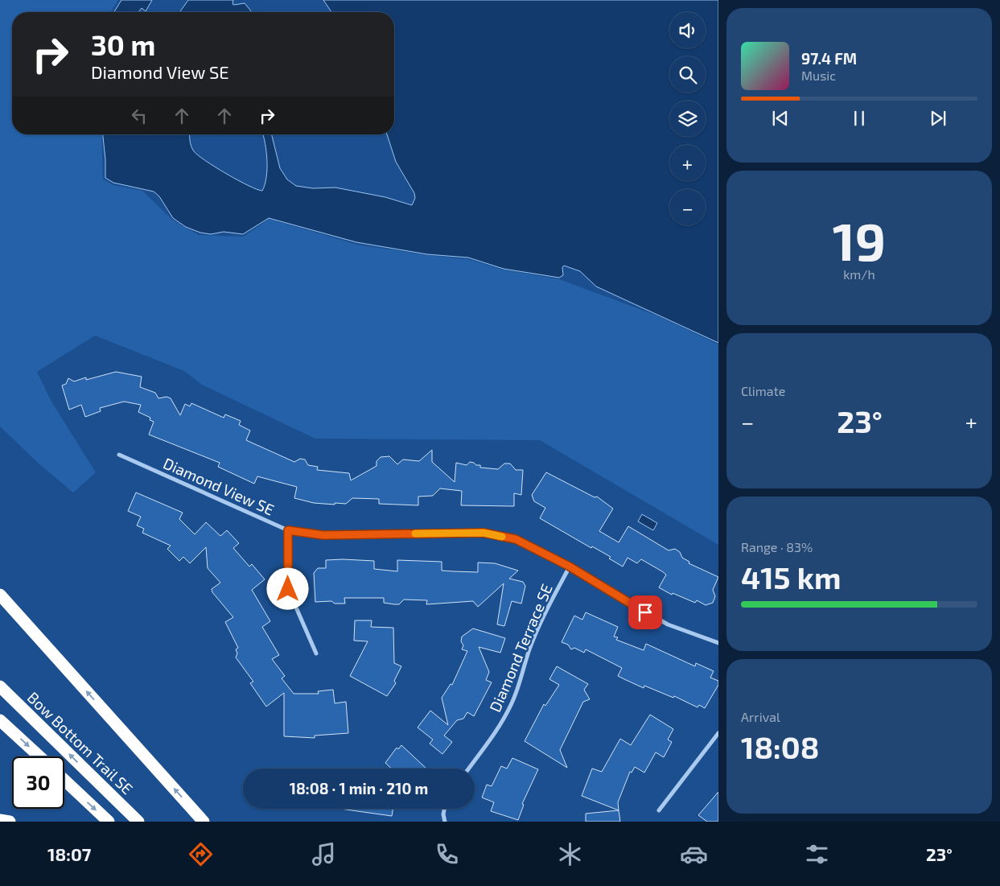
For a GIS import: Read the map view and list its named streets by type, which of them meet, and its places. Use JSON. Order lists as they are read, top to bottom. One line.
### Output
{"streets":{"highway":["Bow Bottom Trail SE"],"street":["Diamond View SE","Diamond Terrace SE"]},"crossings":[["Diamond View SE","Diamond Terrace SE"]],"page":{"map_buttons":["+","−"],"turn":["30 m","Diamond View SE"],"song":["97.4 FM","Music"],"tile":[["19","km/h"],"Climate",["Range · 83%","415 km"],["Arrival","18:08"]],"heat":["−","23°","+"],"limit":"30","trip":"18:08 · 1 min · 210 m","tabs":["18:07","23°"]}}
